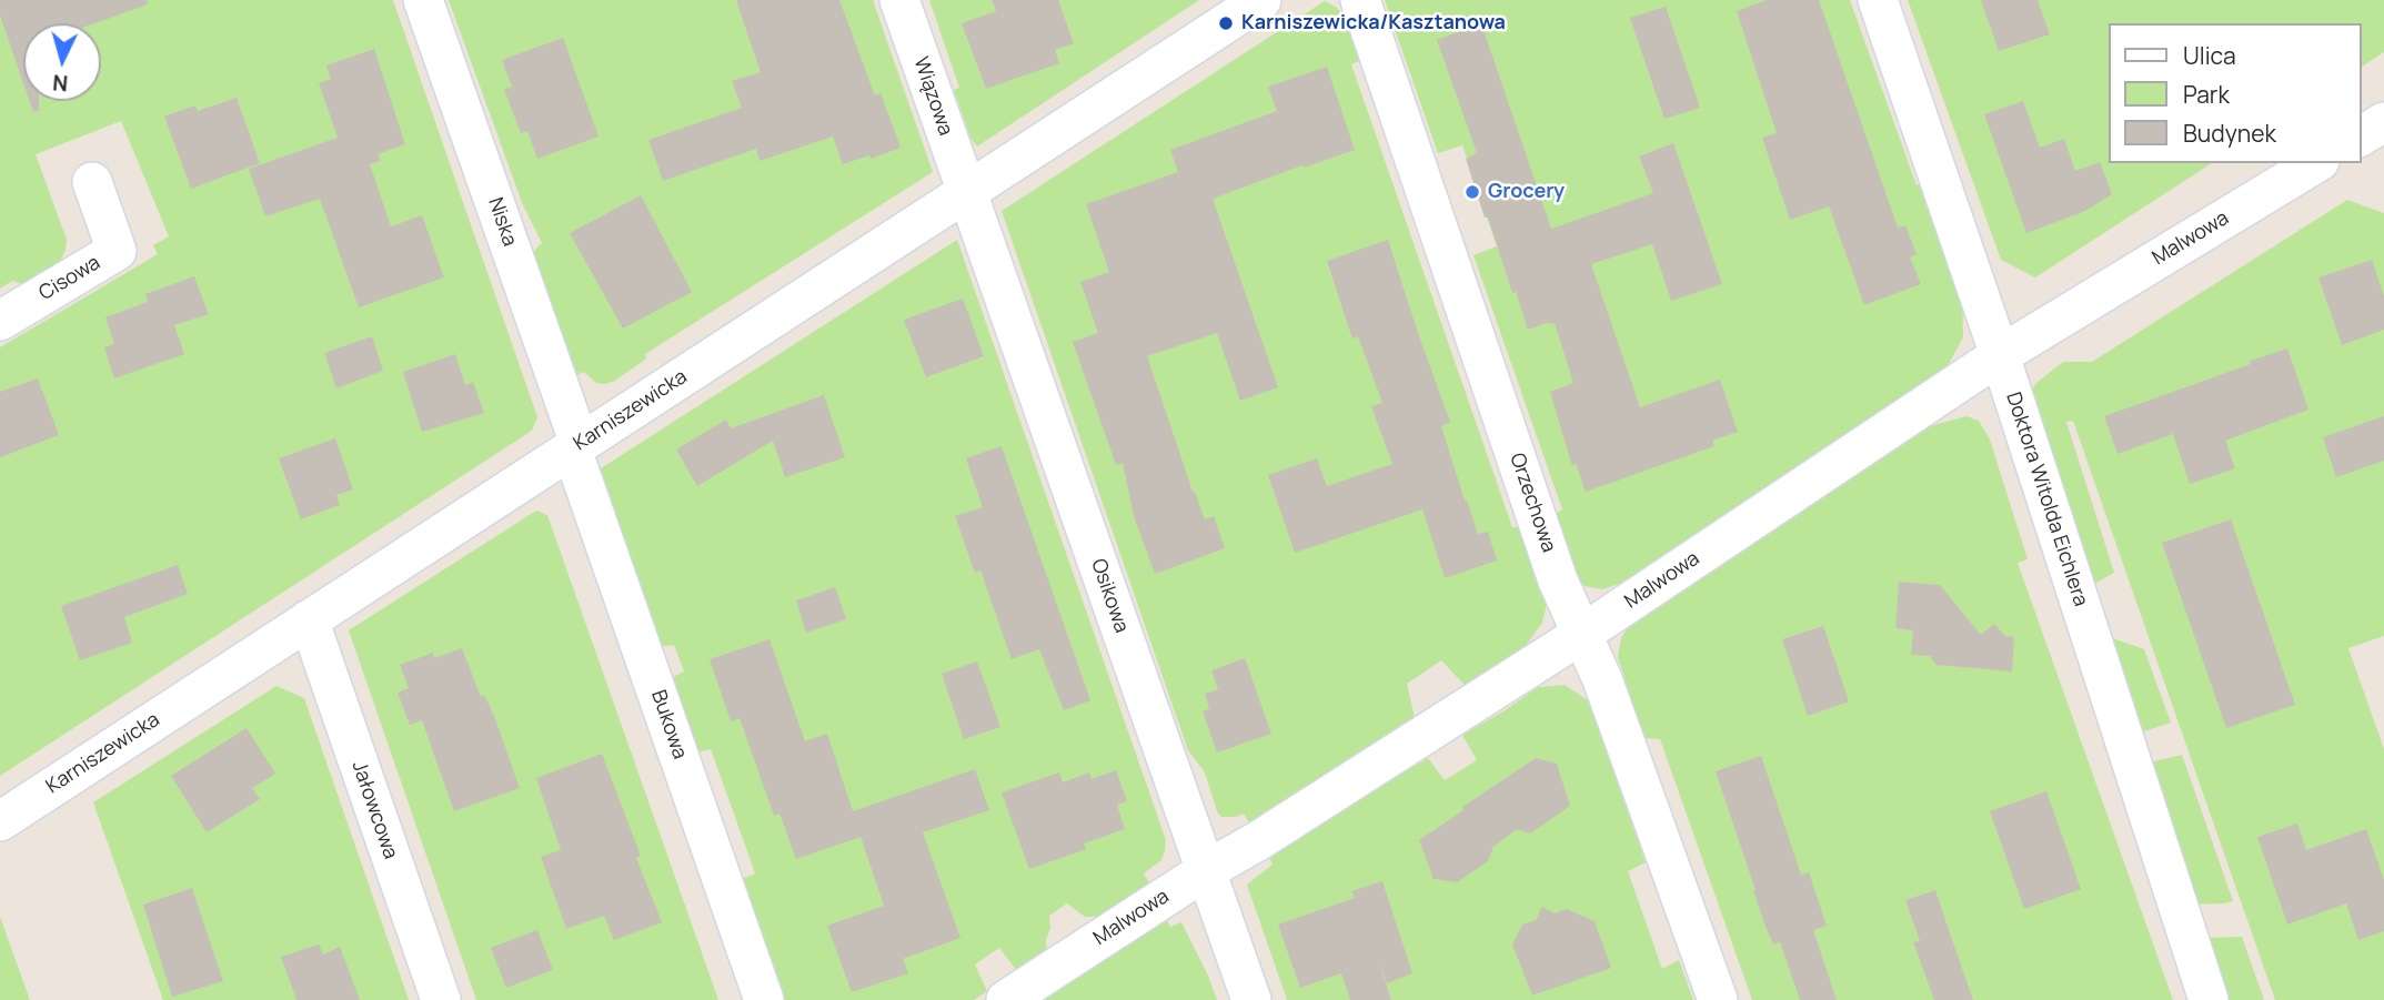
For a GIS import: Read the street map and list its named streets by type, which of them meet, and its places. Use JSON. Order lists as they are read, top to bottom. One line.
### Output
{"streets":{"street":["Wiązowa","Niska","Malwowa","Cisowa","Karniszewicka","Doktora Witolda Eichlera","Orzechowa","Osikowa","Bukowa","Jałowcowa"]},"crossings":[["Wiązowa","Karniszewicka"],["Wiązowa","Osikowa"],["Niska","Karniszewicka"],["Niska","Bukowa"],["Malwowa","Doktora Witolda Eichlera"],["Malwowa","Orzechowa"],["Malwowa","Osikowa"],["Karniszewicka","Osikowa"],["Karniszewicka","Bukowa"],["Karniszewicka","Jałowcowa"]],"places":["Karniszewicka/Kasztanowa","Grocery"],"legend":["Ulica","Park","Budynek"],"north":"bottom"}
